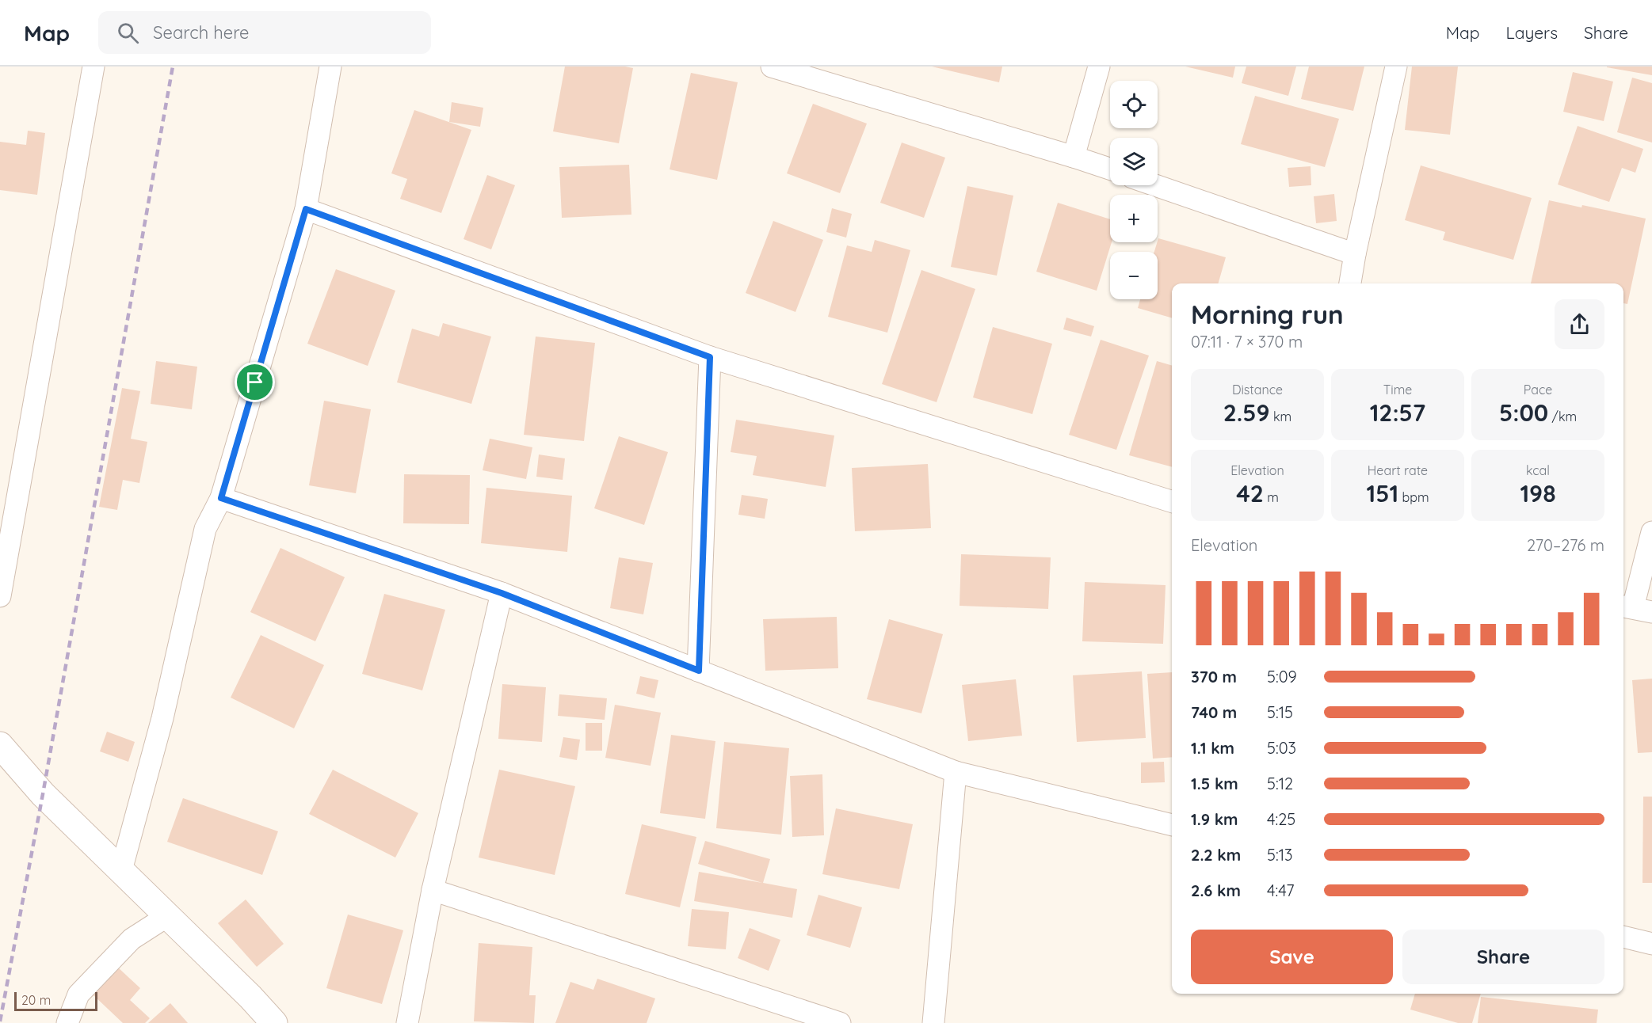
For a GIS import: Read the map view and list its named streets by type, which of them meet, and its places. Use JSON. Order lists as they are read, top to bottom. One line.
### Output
{"scale_bar":"20 m","page":{"header":"Map","search":"Search here","nav":["Map","Layers","Share"],"map_buttons":["+","−"],"heading":["Morning run","07:11 · 7 × 370 m"],"stats":[["Distance","2.59 km"],["Time","12:57"],["Pace","5:00 /km"],["Elevation","42 m"],["Heart rate","151 bpm"],["kcal","198"]],"chart":["Elevation","270–276 m"],"list":[{"name":"370 m","note":"5:09"},{"name":"740 m","note":"5:15"},{"name":"1.1 km","note":"5:03"},{"name":"1.5 km","note":"5:12"},{"name":"1.9 km","note":"4:25"},{"name":"2.2 km","note":"5:13"},{"name":"2.6 km","note":"4:47"}],"buttons":["Save","Share"],"scale":"20 m"}}
